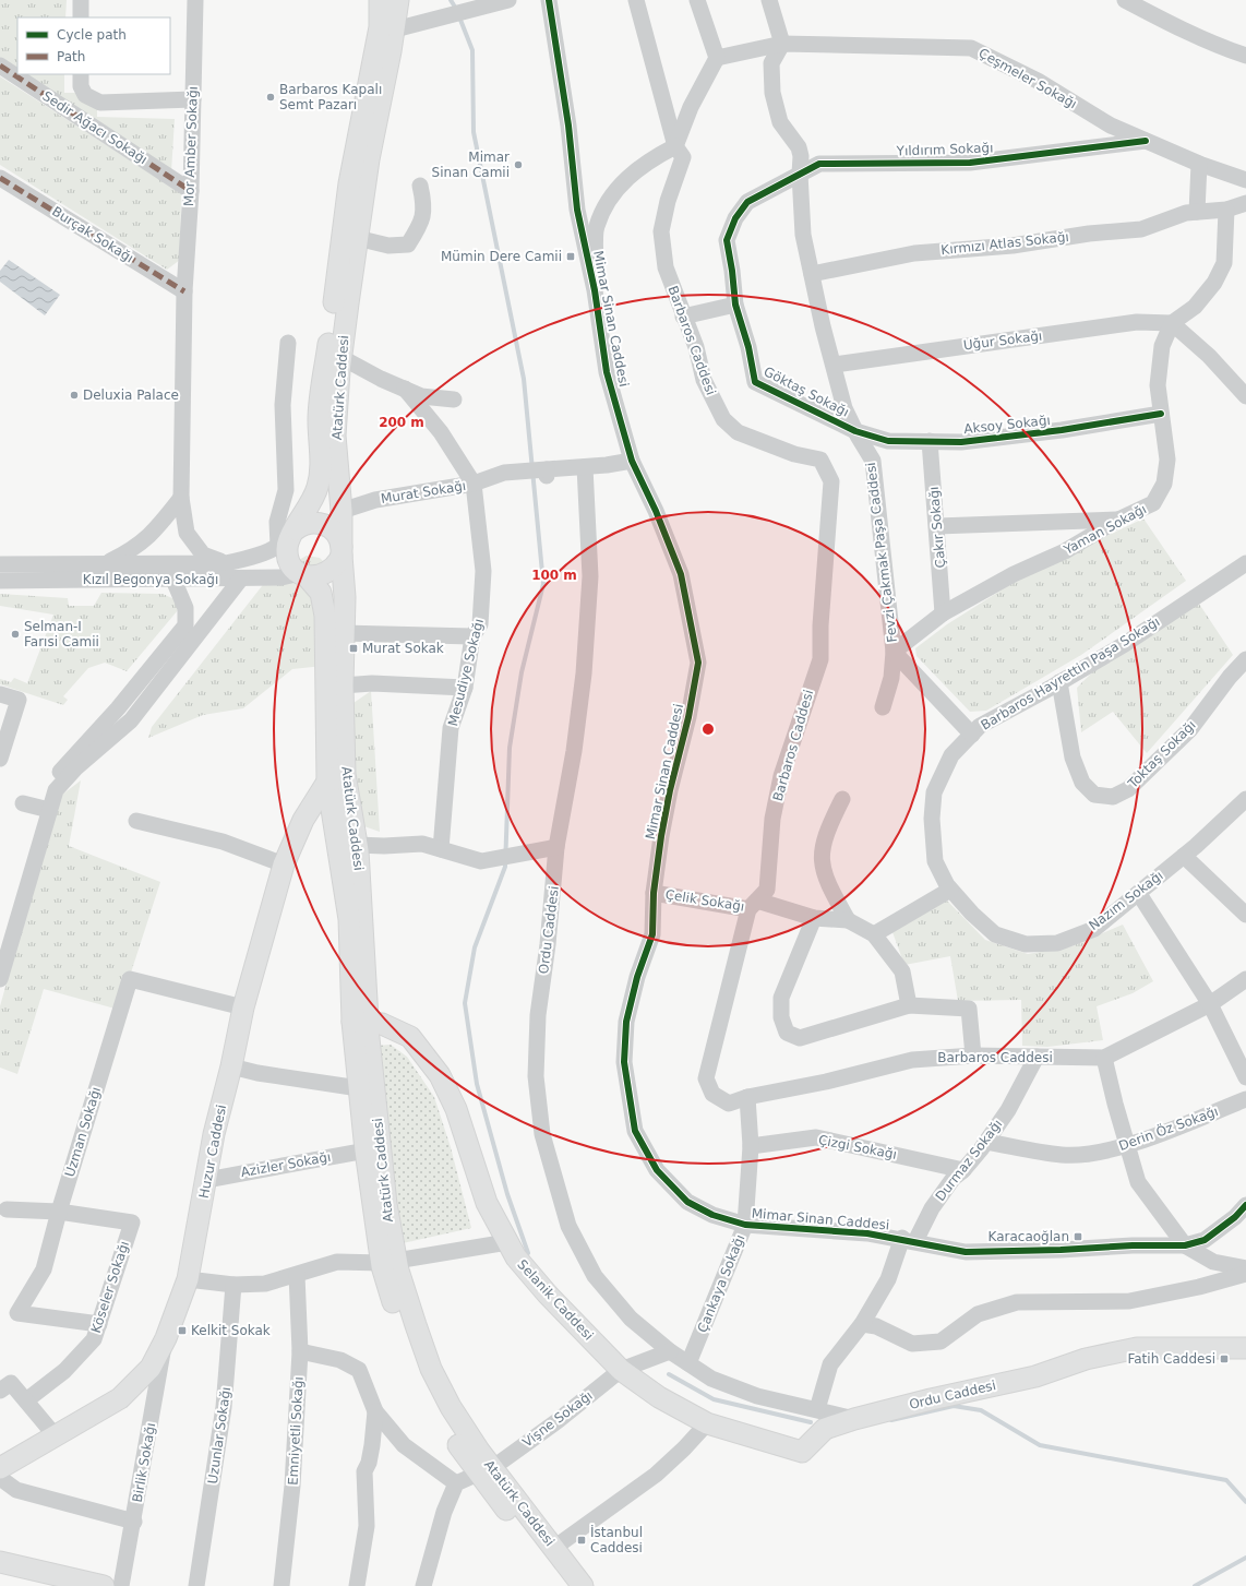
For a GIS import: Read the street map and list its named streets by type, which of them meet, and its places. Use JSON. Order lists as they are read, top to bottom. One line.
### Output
{"streets":{"main road":["Atatürk Caddesi","Ordu Caddesi","Huzur Caddesi","Selanik Caddesi"],"street":["Çeşmeler Sokağı","Sedir Ağacı Sokağı","Mor Amber Sokağı","Yıldırım Sokağı","Burçak Sokağı","Kırmızı Atlas Sokağı","Mimar Sinan Caddesi","Barbaros Caddesi","Uğur Sokağı","Göktaş Sokağı","Aksoy Sokağı","Murat Sokağı","Çakır Sokağı","Yaman Sokağı","Fevzi Çakmak Paşa Caddesi","Kızıl Begonya Sokağı","Mesudiye Sokağı","Barbaros Hayrettin Paşa Sokağı","Toktaş Sokağı","Çelik Sokağı","Nazım Sokağı","Derin Öz Sokağı","Uzman Sokağı","Çizgi Sokağı","Durmaz Sokağı","Azizler Sokağı","Çankaya Sokağı","Köseler Sokağı","Vişne Sokağı","Emniyetli Sokağı","Uzunlar Sokağı","Birlik Sokağı"]},"crossings":[["Çeşmeler Sokağı","Yıldırım Sokağı"],["Çeşmeler Sokağı","Fevzi Çakmak Paşa Caddesi"],["Sedir Ağacı Sokağı","Mor Amber Sokağı"],["Mor Amber Sokağı","Burçak Sokağı"],["Mor Amber Sokağı","Kızıl Begonya Sokağı"],["Yıldırım Sokağı","Göktaş Sokağı"],["Yıldırım Sokağı","Fevzi Çakmak Paşa Caddesi"],["Kırmızı Atlas Sokağı","Fevzi Çakmak Paşa Caddesi"],["Mimar Sinan Caddesi","Çelik Sokağı"],["Mimar Sinan Caddesi","Durmaz Sokağı"],["Mimar Sinan Caddesi","Çankaya Sokağı"],["Barbaros Caddesi","Çelik Sokağı"],["Barbaros Caddesi","Durmaz Sokağı"],["Barbaros Caddesi","Çankaya Sokağı"],["Uğur Sokağı","Yaman Sokağı"],["Uğur Sokağı","Fevzi Çakmak Paşa Caddesi"],["Atatürk Caddesi","Murat Sokağı"],["Atatürk Caddesi","Kızıl Begonya Sokağı"],["Atatürk Caddesi","Mesudiye Sokağı"],["Atatürk Caddesi","Huzur Caddesi"],["Atatürk Caddesi","Azizler Sokağı"],["Atatürk Caddesi","Selanik Caddesi"],["Atatürk Caddesi","Vişne Sokağı"],["Göktaş Sokağı","Aksoy Sokağı"],["Göktaş Sokağı","Fevzi Çakmak Paşa Caddesi"],["Aksoy Sokağı","Çakır Sokağı"],["Aksoy Sokağı","Yaman Sokağı"],["Aksoy Sokağı","Fevzi Çakmak Paşa Caddesi"],["Murat Sokağı","Mesudiye Sokağı"],["Murat Sokağı","Ordu Caddesi"],["Çakır Sokağı","Yaman Sokağı"],["Yaman Sokağı","Fevzi Çakmak Paşa Caddesi"],["Barbaros Hayrettin Paşa Sokağı","Toktaş Sokağı"],["Barbaros Hayrettin Paşa Sokağı","Nazım Sokağı"],["Ordu Caddesi","Durmaz Sokağı"],["Ordu Caddesi","Çankaya Sokağı"],["Ordu Caddesi","Selanik Caddesi"],["Derin Öz Sokağı","Durmaz Sokağı"],["Uzman Sokağı","Huzur Caddesi"],["Uzman Sokağı","Köseler Sokağı"],["Çizgi Sokağı","Durmaz Sokağı"],["Çizgi Sokağı","Çankaya Sokağı"],["Huzur Caddesi","Azizler Sokağı"],["Huzur Caddesi","Birlik Sokağı"],["Selanik Caddesi","Vişne Sokağı"]],"places":{"other":["Barbaros Kapalı Semt Pazarı","Mimar Sinan Camii","Deluxia Palace","Selman-I Farısi Camii"],"transit":["Mümin Dere Camii","Murat Sokak","Karacaoğlan","Kelkit Sokak","Fatih Caddesi","İstanbul Caddesi̇"]},"legend":["Cycle path","Path"],"rings":["200 m","100 m"]}
